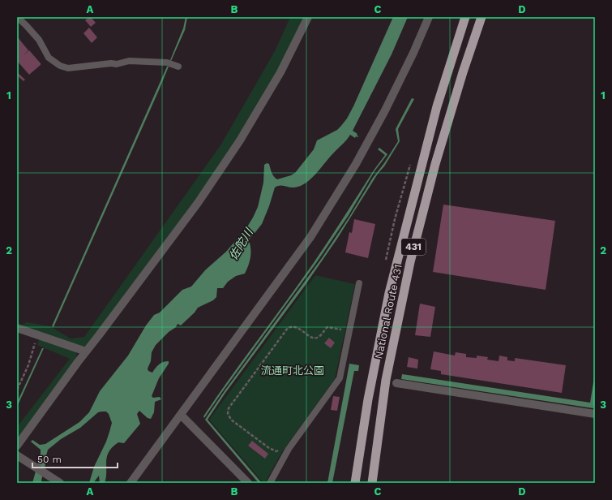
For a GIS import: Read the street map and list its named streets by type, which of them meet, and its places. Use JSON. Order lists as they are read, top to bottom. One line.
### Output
{"streets":{"highway":["431","National Route 431"]},"water":["佐陀川"],"parks":["流通町北公園"],"scale_bar":"50 m","grid":{"columns":["A","B","C","D"],"rows":["1","2","3"]}}
